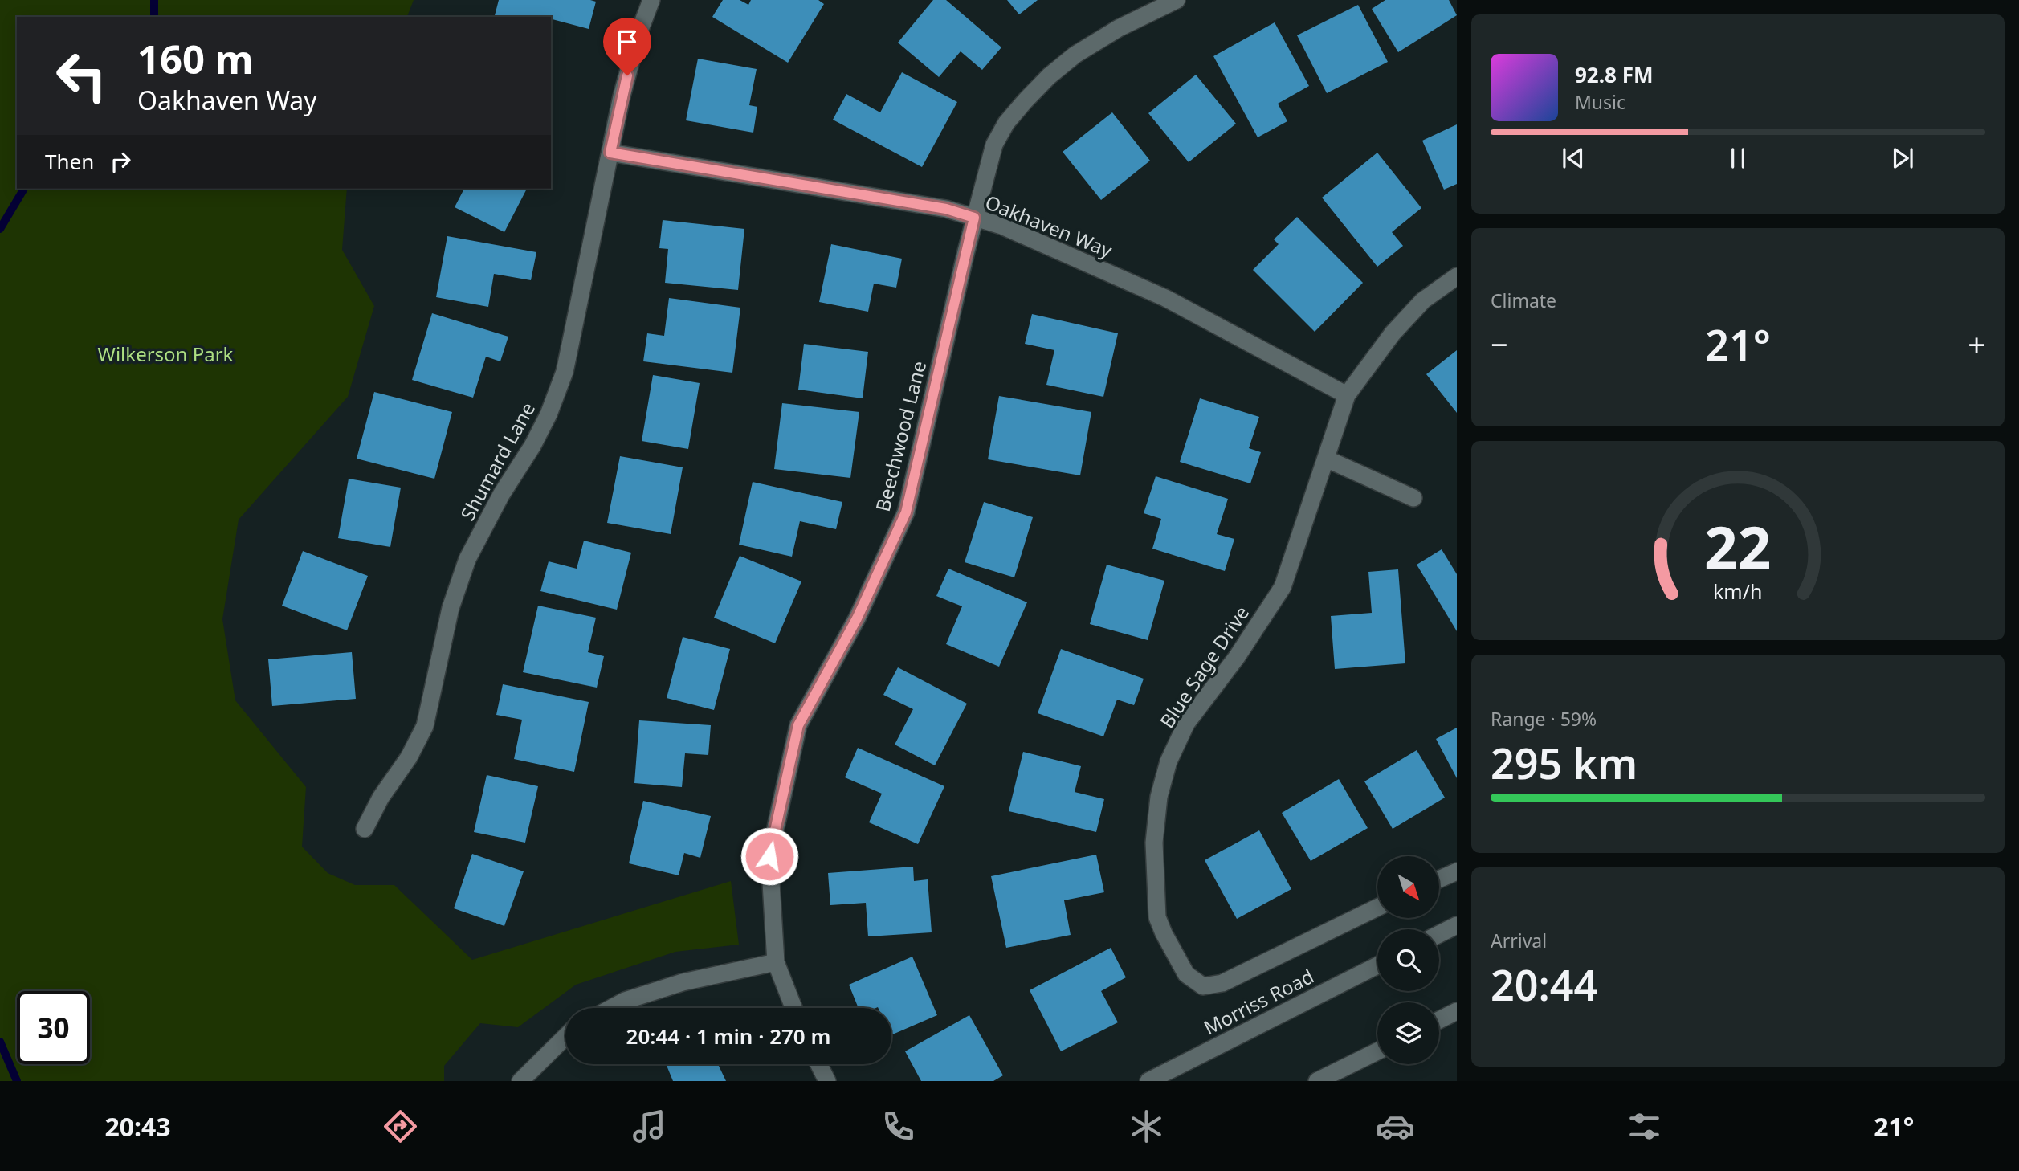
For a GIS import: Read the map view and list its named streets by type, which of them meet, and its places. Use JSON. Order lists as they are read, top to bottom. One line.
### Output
{"streets":{"street":["Oakhaven Way","Beechwood Lane","Shumard Lane","Blue Sage Drive","Morriss Road"]},"crossings":[["Oakhaven Way","Beechwood Lane"],["Oakhaven Way","Shumard Lane"],["Oakhaven Way","Blue Sage Drive"]],"parks":["Wilkerson Park"],"north":"bottom right","page":{"turn":["160 m","Oakhaven Way"],"song":["92.8 FM","Music"],"then":"Then","tile":["Climate",["Range · 59%","295 km"],["Arrival","20:44"]],"heat":["−","21°","+"],"limit":"30","trip":"20:44 · 1 min · 270 m","tabs":["20:43","21°"],"gauge":["22","km/h"]}}
